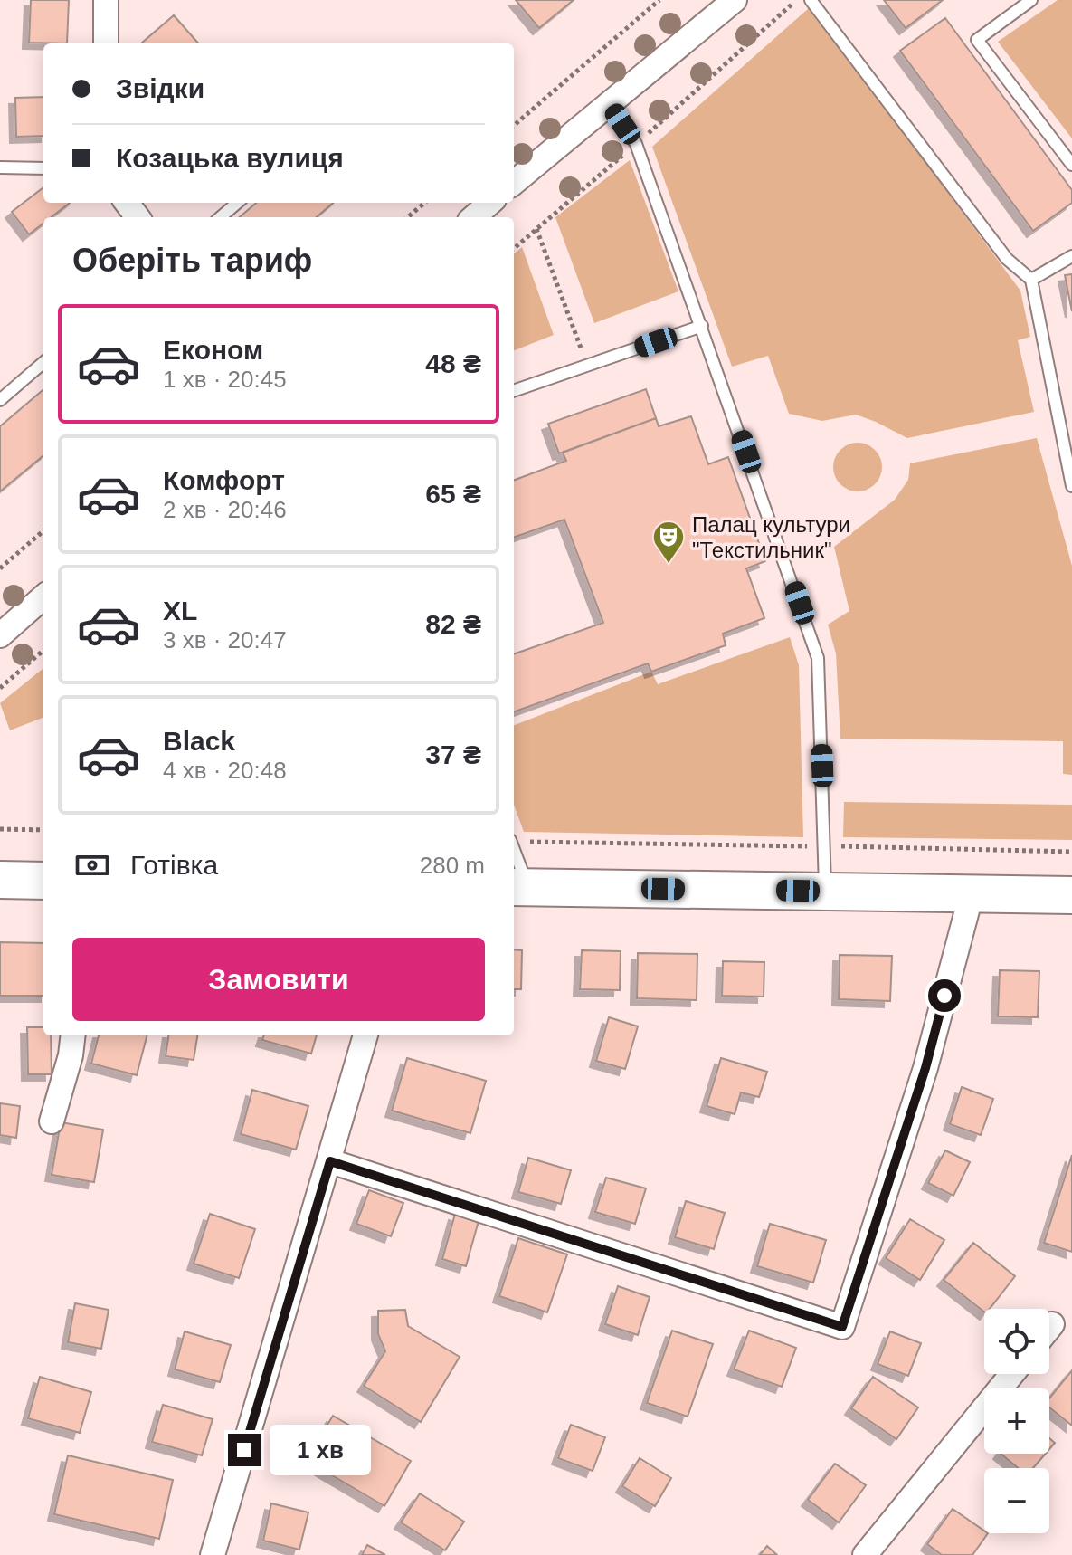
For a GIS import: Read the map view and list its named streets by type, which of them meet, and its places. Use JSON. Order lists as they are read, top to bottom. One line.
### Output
{"places":{"theatre":["Палац культури \"Текстильник\""]},"page":{"banner":["Звідки","Козацька вулиця"],"heading":"Оберіть тариф","list":[{"name":"Економ","note":"1 хв · 20:45","value":"48 ₴"},{"name":"Комфорт","note":"2 хв · 20:46","value":"65 ₴"},{"name":"XL","note":"3 хв · 20:47","value":"82 ₴"},{"name":"Black","note":"4 хв · 20:48","value":"37 ₴"}],"pay":["Готівка","280 m"],"buttons":"Замовити","map_buttons":["+","−"],"bubble":"1 хв"}}
